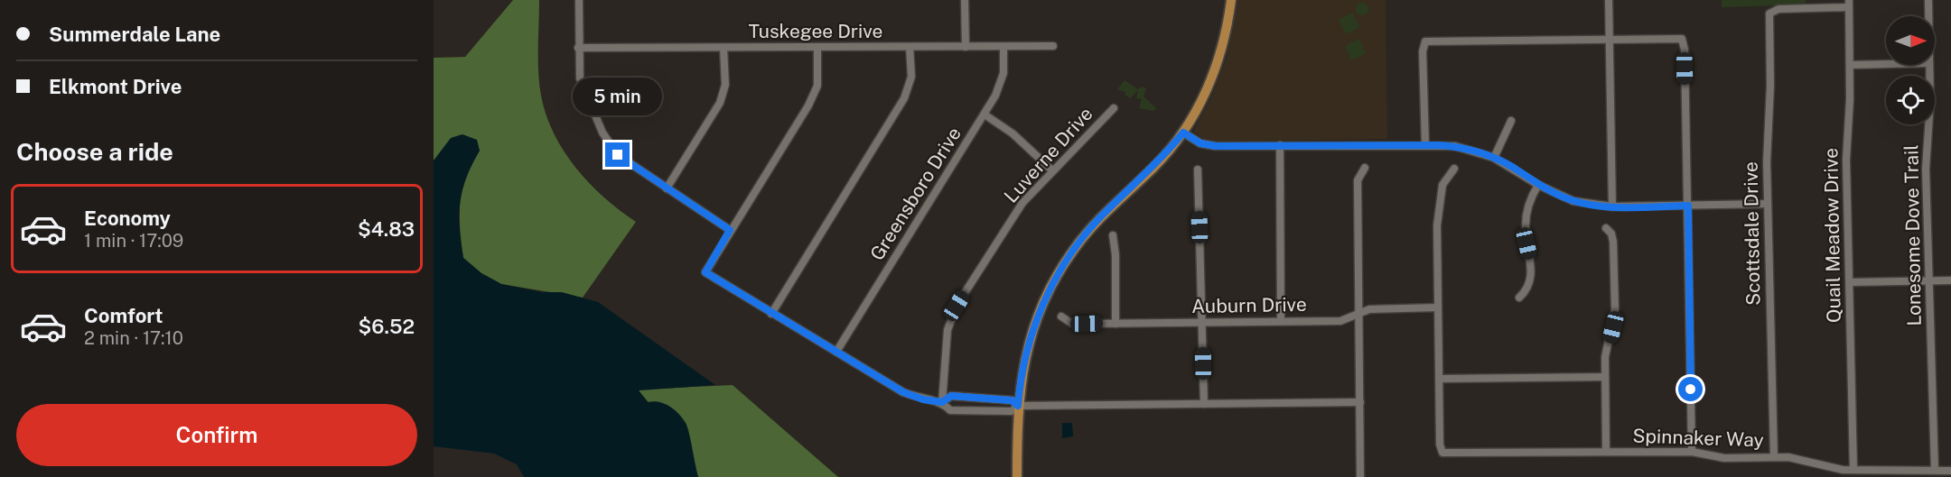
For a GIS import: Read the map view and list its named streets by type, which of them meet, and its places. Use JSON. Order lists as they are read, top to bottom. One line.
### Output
{"streets":{"street":["Tuskegee Drive","Luverne Drive","Greensboro Drive","Scottsdale Drive","Quail Meadow Drive","Lonesome Dove Trail","Auburn Drive","Spinnaker Way"]},"crossings":[["Tuskegee Drive","Greensboro Drive"],["Scottsdale Drive","Quail Meadow Drive"],["Scottsdale Drive","Spinnaker Way"],["Quail Meadow Drive","Spinnaker Way"],["Lonesome Dove Trail","Spinnaker Way"]],"north":"right","page":{"banner":["Summerdale Lane","Elkmont Drive"],"bubble":"5 min","heading":"Choose a ride","list":[{"name":"Economy","note":"1 min · 17:09","value":"$4.83"},{"name":"Comfort","note":"2 min · 17:10","value":"$6.52"}],"buttons":"Confirm"}}
